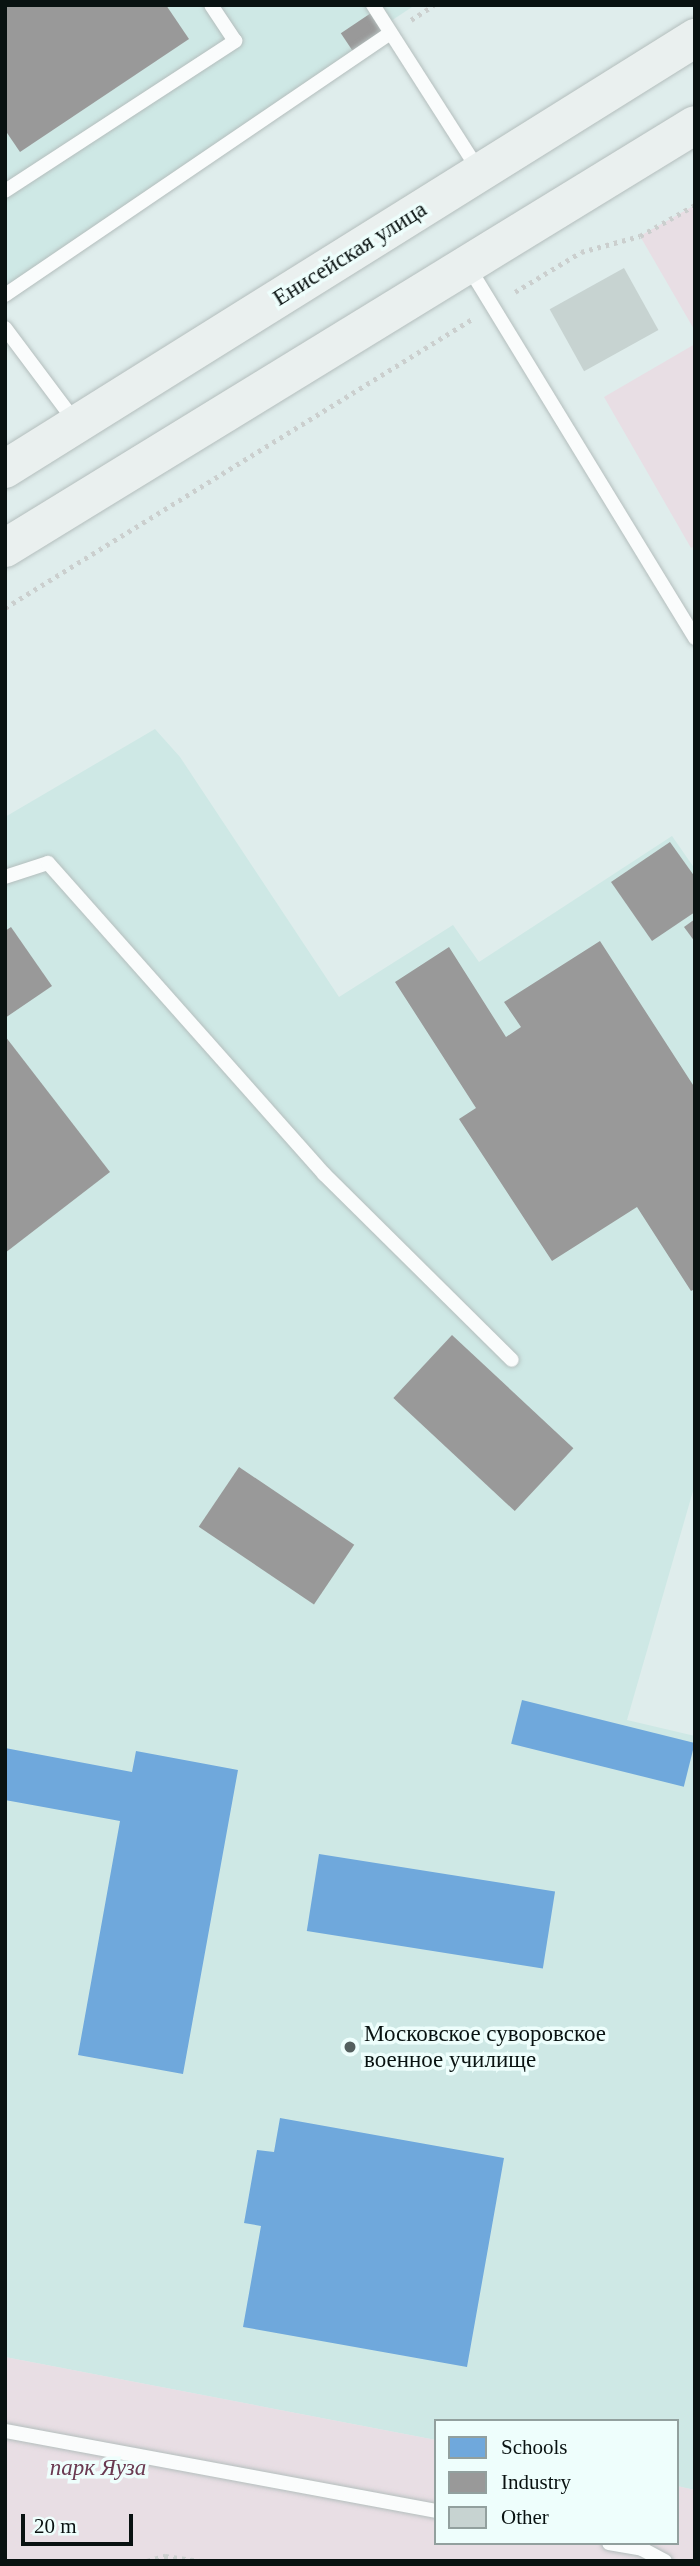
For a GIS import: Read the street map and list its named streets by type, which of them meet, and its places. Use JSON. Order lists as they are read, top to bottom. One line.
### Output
{"streets":{"main road":["Енисейская улица"]},"parks":["парк Яуза"],"places":["Московское суворовское военное училище"],"legend":["Schools","Industry","Other"],"scale_bar":"20 m"}
